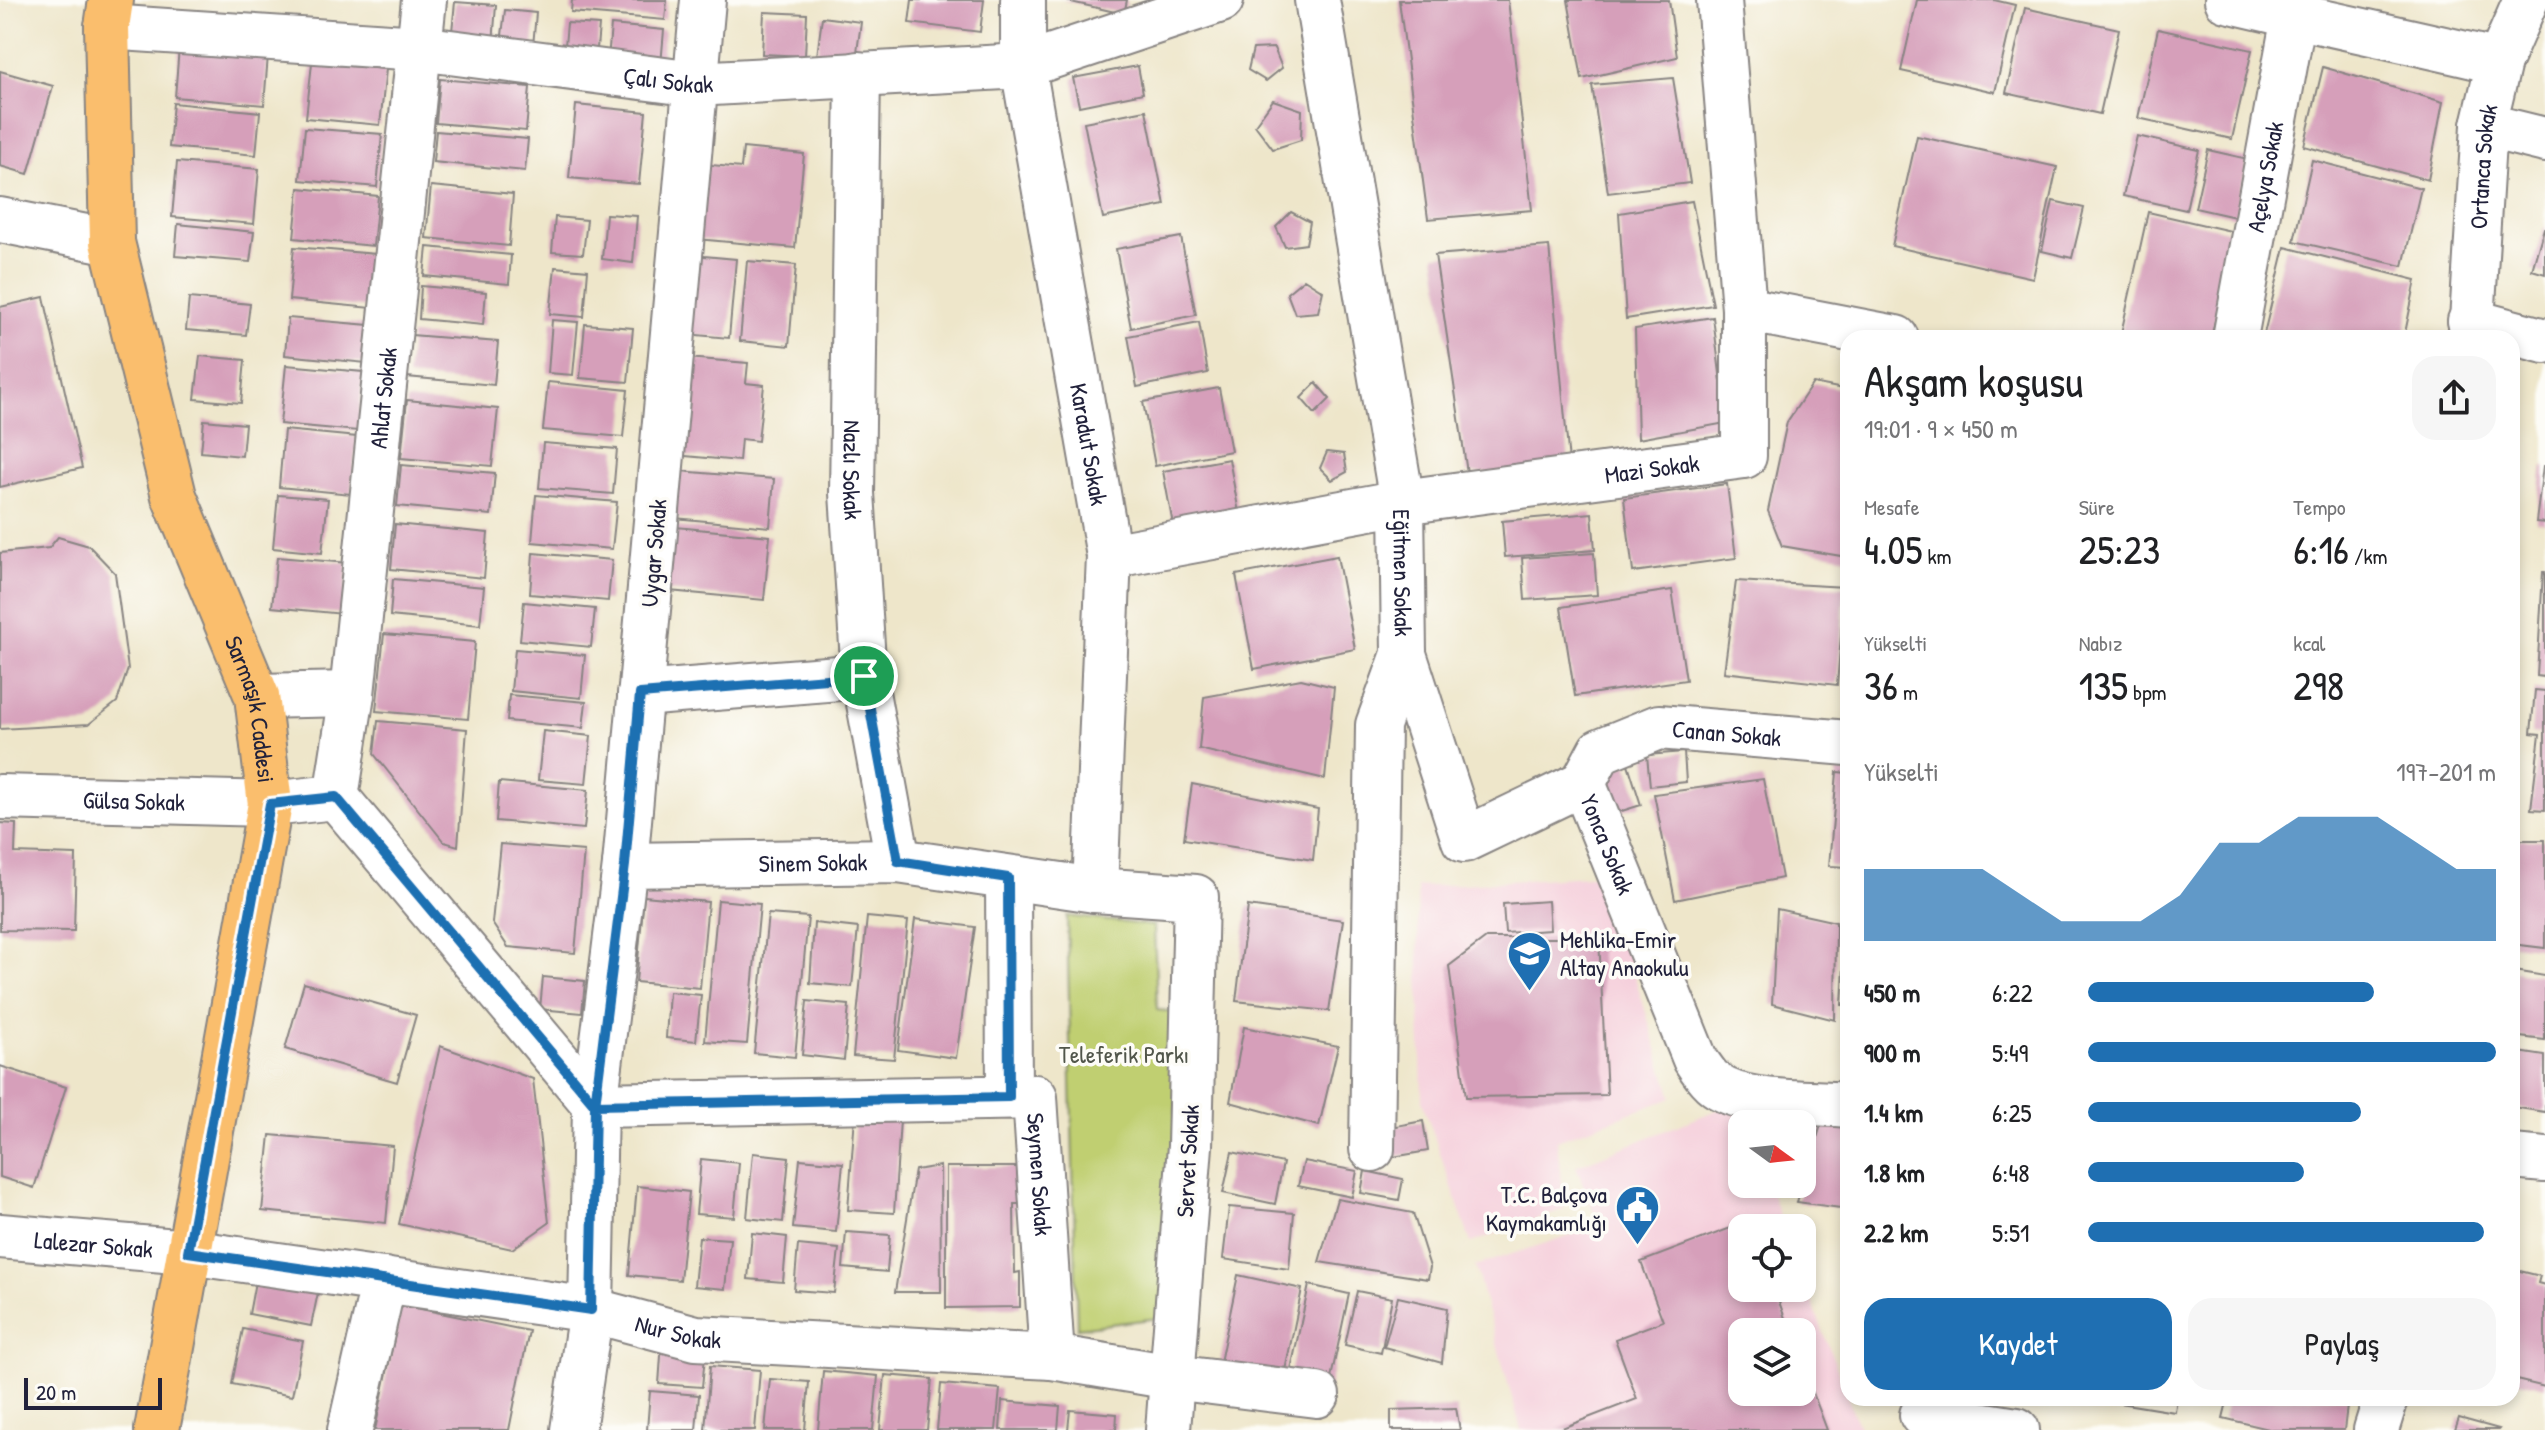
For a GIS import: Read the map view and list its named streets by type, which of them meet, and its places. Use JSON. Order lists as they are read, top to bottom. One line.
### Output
{"streets":{"main road":["Sarmaşık Caddesi"],"street":["Çalı Sokak","Ortanca Sokak","Açelya Sokak","Ahlat Sokak","Karadut Sokak","Nazlı Sokak","Mazi Sokak","Uygar Sokak","Eğitmen Sokak","Canan Sokak","Gülsa Sokak","Yonca Sokak","Sinem Sokak","Servet Sokak","Seymen Sokak","Lalezar Sokak","Nur Sokak"]},"crossings":[["Çalı Sokak","Ahlat Sokak"],["Çalı Sokak","Karadut Sokak"],["Çalı Sokak","Nazlı Sokak"],["Çalı Sokak","Uygar Sokak"],["Çalı Sokak","Sarmaşık Caddesi"],["Ahlat Sokak","Gülsa Sokak"],["Karadut Sokak","Mazi Sokak"],["Karadut Sokak","Sinem Sokak"],["Karadut Sokak","Servet Sokak"],["Nazlı Sokak","Sinem Sokak"],["Mazi Sokak","Eğitmen Sokak"],["Uygar Sokak","Sinem Sokak"],["Uygar Sokak","Seymen Sokak"],["Uygar Sokak","Nur Sokak"],["Sarmaşık Caddesi","Gülsa Sokak"],["Sarmaşık Caddesi","Lalezar Sokak"],["Sarmaşık Caddesi","Nur Sokak"],["Canan Sokak","Yonca Sokak"],["Sinem Sokak","Servet Sokak"],["Servet Sokak","Nur Sokak"],["Seymen Sokak","Nur Sokak"],["Lalezar Sokak","Nur Sokak"]],"parks":["Teleferik Parkı"],"places":{"school or university":["Mehlika-Emir Altay Anaokulu"],"public building":["T.C. Balçova Kaymakamlığı"]},"scale_bar":"20 m","north":"right","page":{"heading":["Akşam koşusu","19:01 · 9 × 450 m"],"stats":[["Mesafe","4.05 km"],["Süre","25:23"],["Tempo","6:16 /km"],["Yükselti","36 m"],["Nabız","135 bpm"],["kcal","298"]],"chart":["Yükselti","197–201 m"],"list":[{"name":"450 m","note":"6:22"},{"name":"900 m","note":"5:49"},{"name":"1.4 km","note":"6:25"},{"name":"1.8 km","note":"6:48"},{"name":"2.2 km","note":"5:51"}],"buttons":["Kaydet","Paylaş"],"scale":"20 m"}}
